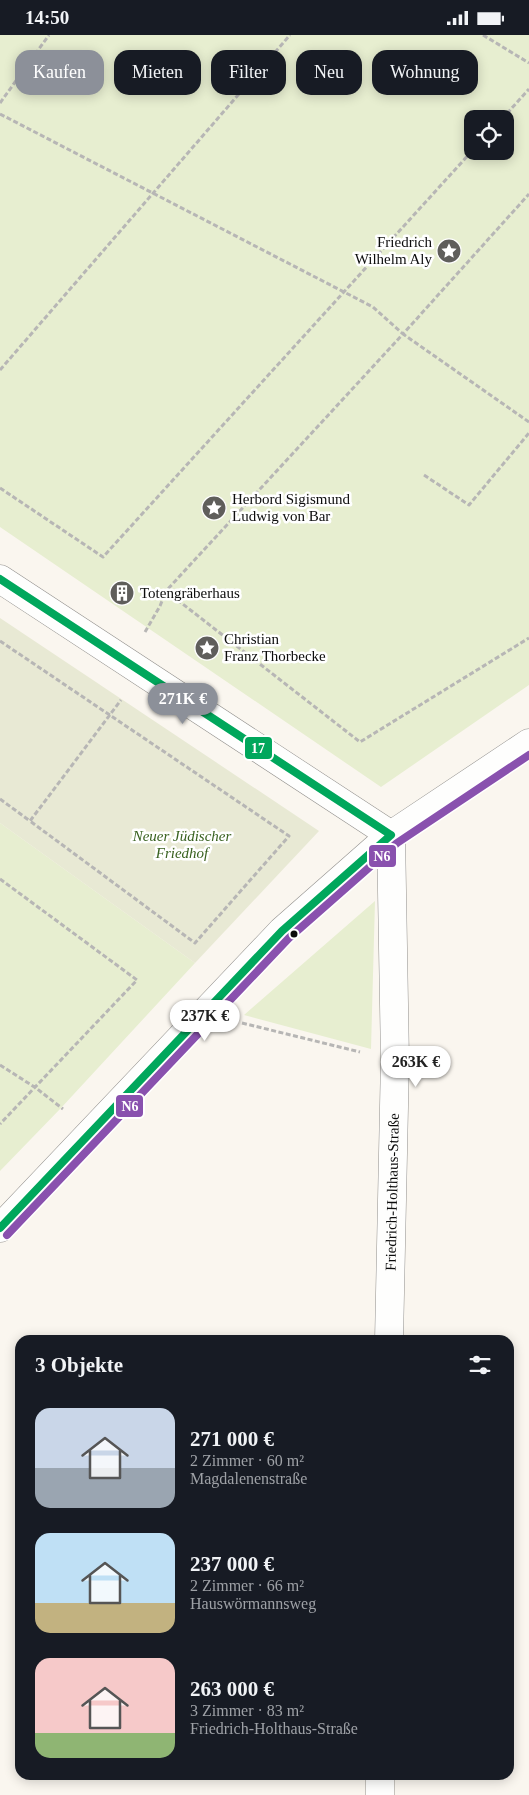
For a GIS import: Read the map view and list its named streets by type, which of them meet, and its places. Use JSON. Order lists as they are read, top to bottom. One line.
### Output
{"streets":{"street":["Friedrich-Holthaus-Straße"]},"parks":["Neuer Jüdischer Friedhof"],"places":{"place":["Friedrich Wilhelm Aly","Herbord Sigismund Ludwig von Bar","Christian Franz Thorbecke"],"building":["Totengräberhaus"]},"lines":["transit line 17","transit line N6"],"page":{"status":"14:50","chip":["Kaufen","Mieten","Filter","Neu","Wohnung"],"price":["271K €","237K €","263K €"],"heading":"3 Objekte","list":[{"name":"271 000 €","note":"2 Zimmer · 60 m² · Magdalenenstraße"},{"name":"237 000 €","note":"2 Zimmer · 66 m² · Hauswörmannsweg"},{"name":"263 000 €","note":"3 Zimmer · 83 m² · Friedrich-Holthaus-Straße"}]}}
